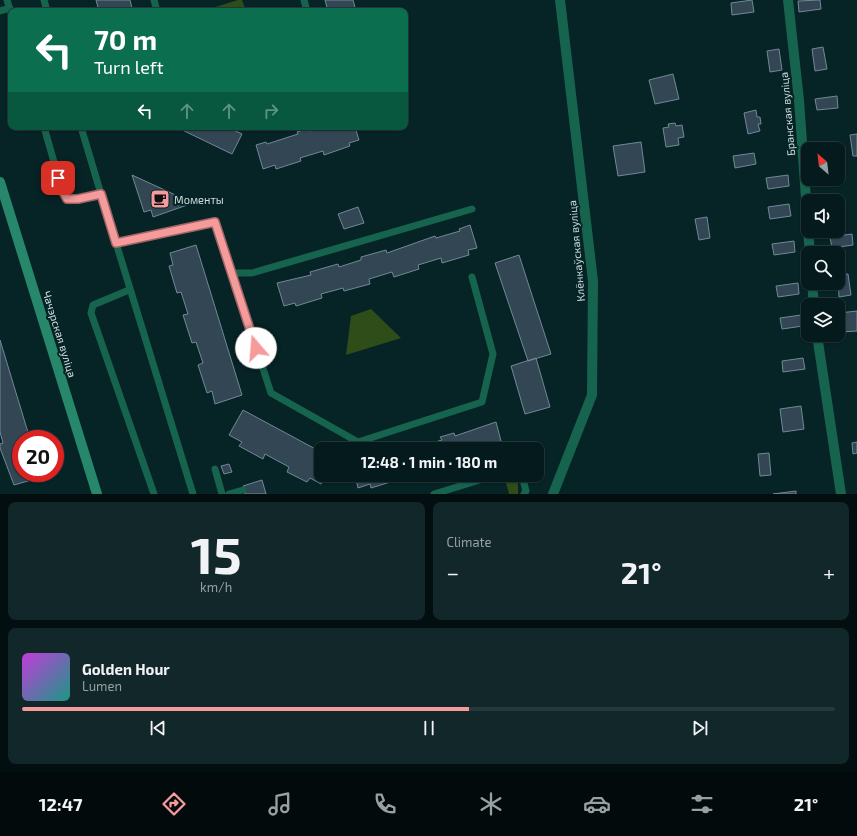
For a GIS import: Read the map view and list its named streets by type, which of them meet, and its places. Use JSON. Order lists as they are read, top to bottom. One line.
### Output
{"streets":{"main road":["Чачэрская вуліца"],"street":["Бранская вуліца","Клёнкаўская вуліца"]},"places":{"cafe":["Моменты"]},"north":"top left","page":{"turn":["70 m","Turn left"],"limit":"20","trip":"12:48 · 1 min · 180 m","tile":[["15","km/h"],"Climate"],"heat":["−","21°","+"],"song":["Golden Hour","Lumen"],"tabs":["12:47","21°"]}}
